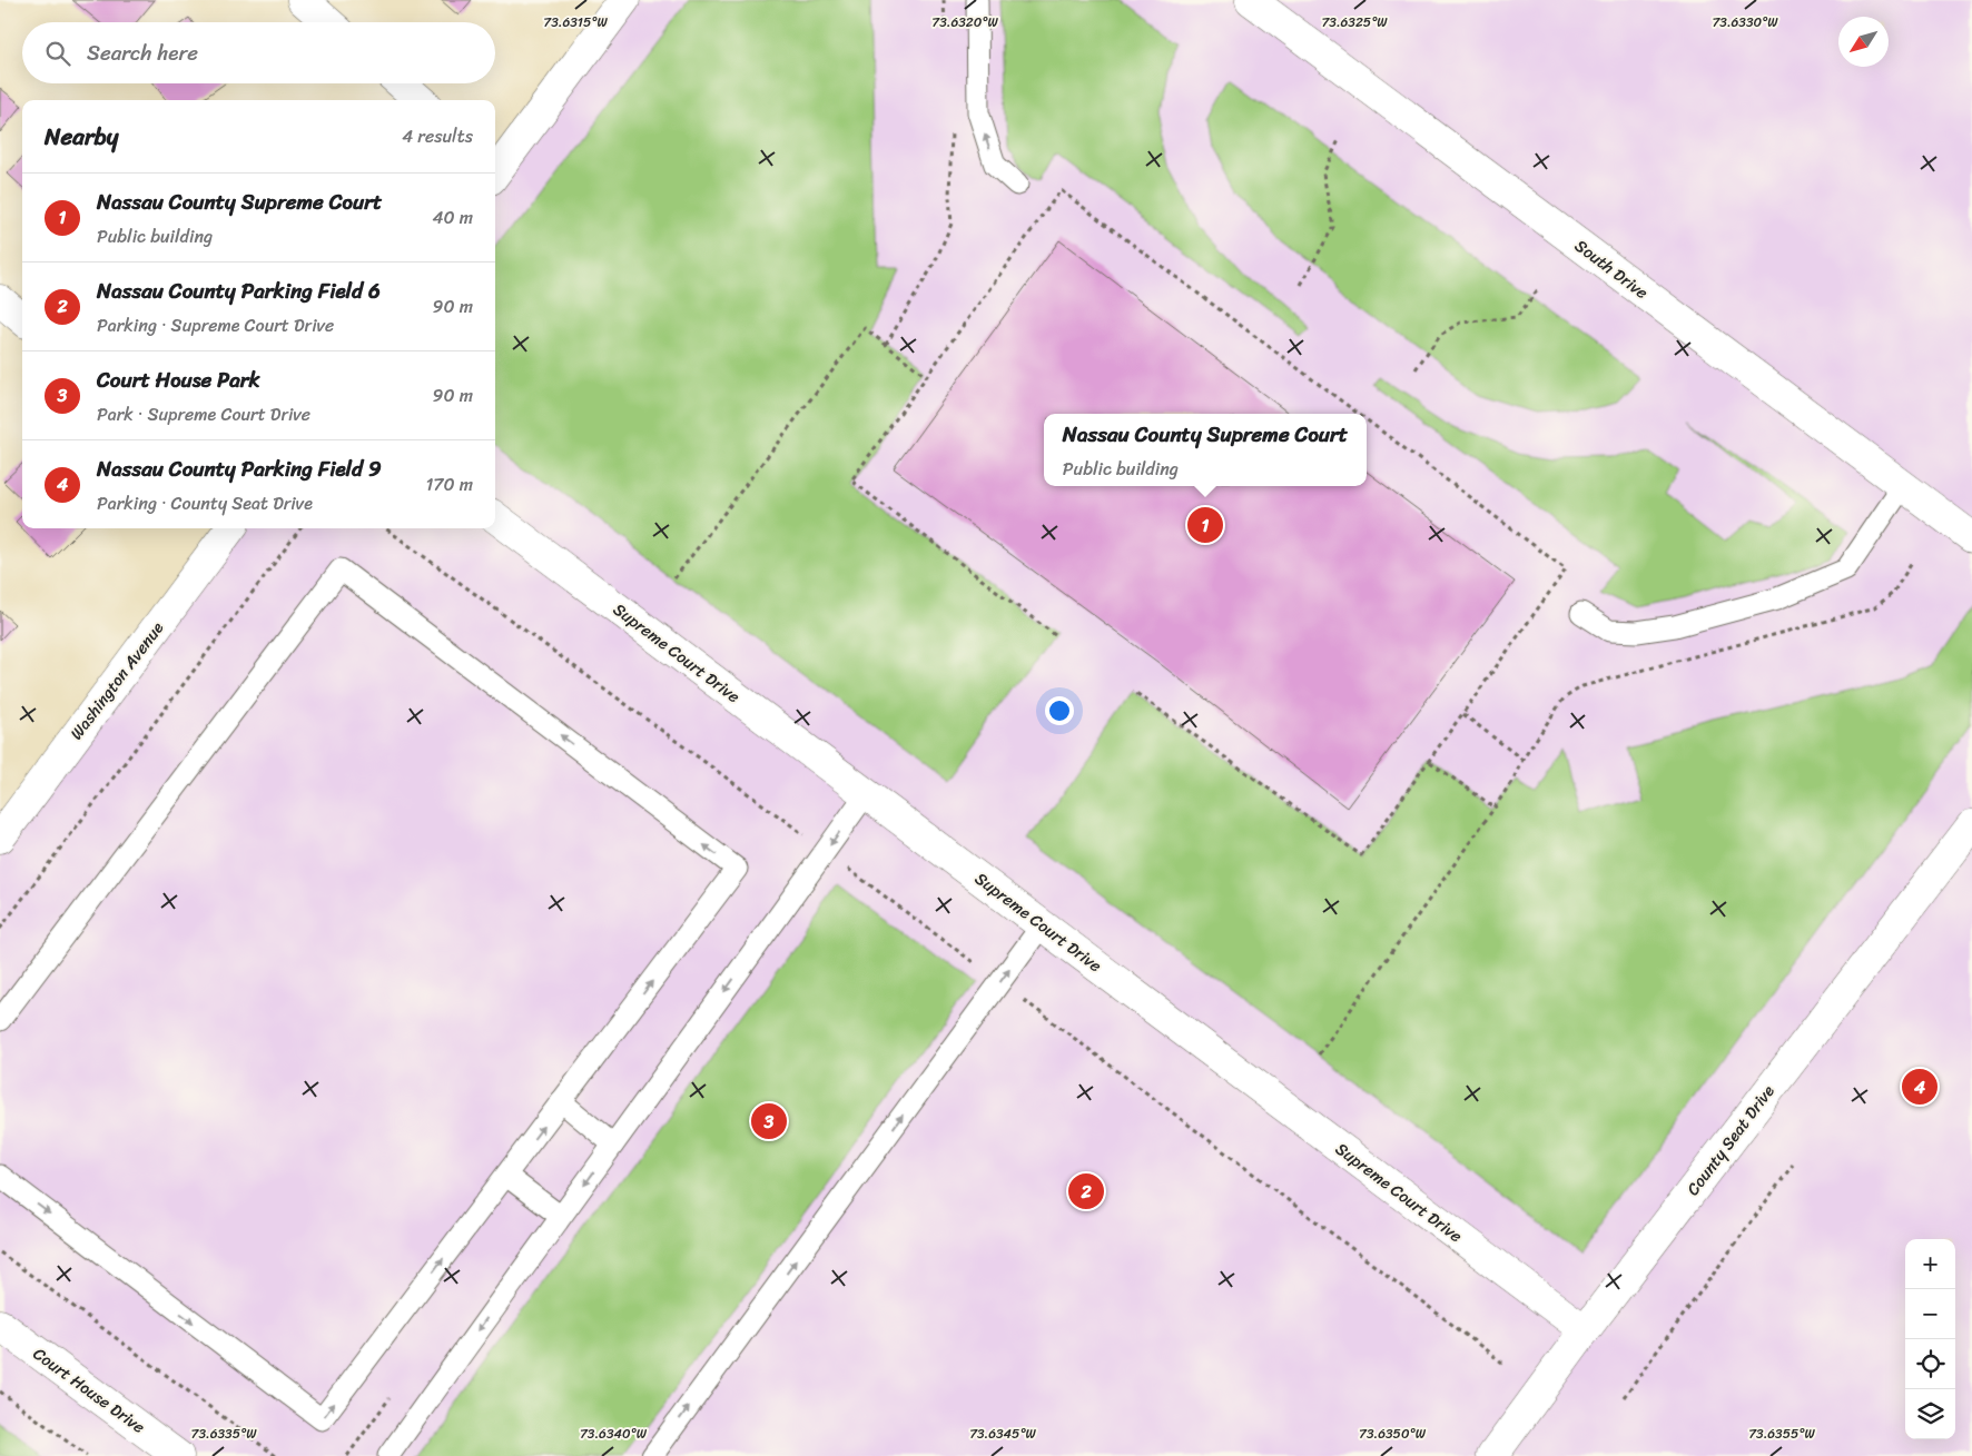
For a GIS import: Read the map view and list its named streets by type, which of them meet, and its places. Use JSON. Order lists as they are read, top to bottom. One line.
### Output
{"streets":{"street":["South Drive","Supreme Court Drive","Washington Avenue","County Seat Drive","Court House Drive"]},"crossings":[["Supreme Court Drive","County Seat Drive"]],"north":"bottom left","page":{"search":"Search here","heading":["Nearby","4 results"],"list":[{"mark":"1","name":"Nassau County Supreme Court","note":"Public building","value":"40 m"},{"mark":"2","name":"Nassau County Parking Field 6","note":"Parking · Supreme Court Drive","value":"90 m"},{"mark":"3","name":"Court House Park","note":"Park · Supreme Court Drive","value":"90 m"},{"mark":"4","name":"Nassau County Parking Field 9","note":"Parking · County Seat Drive","value":"170 m"}],"popup":["Nassau County Supreme Court","Public building"],"pins":["1","4","3","2"],"map_buttons":["+","−"]},"coordinates":["73.6315°W","73.6320°W","73.6325°W","73.6330°W","73.6335°W","73.6340°W","73.6345°W","73.6350°W","73.6355°W"]}
